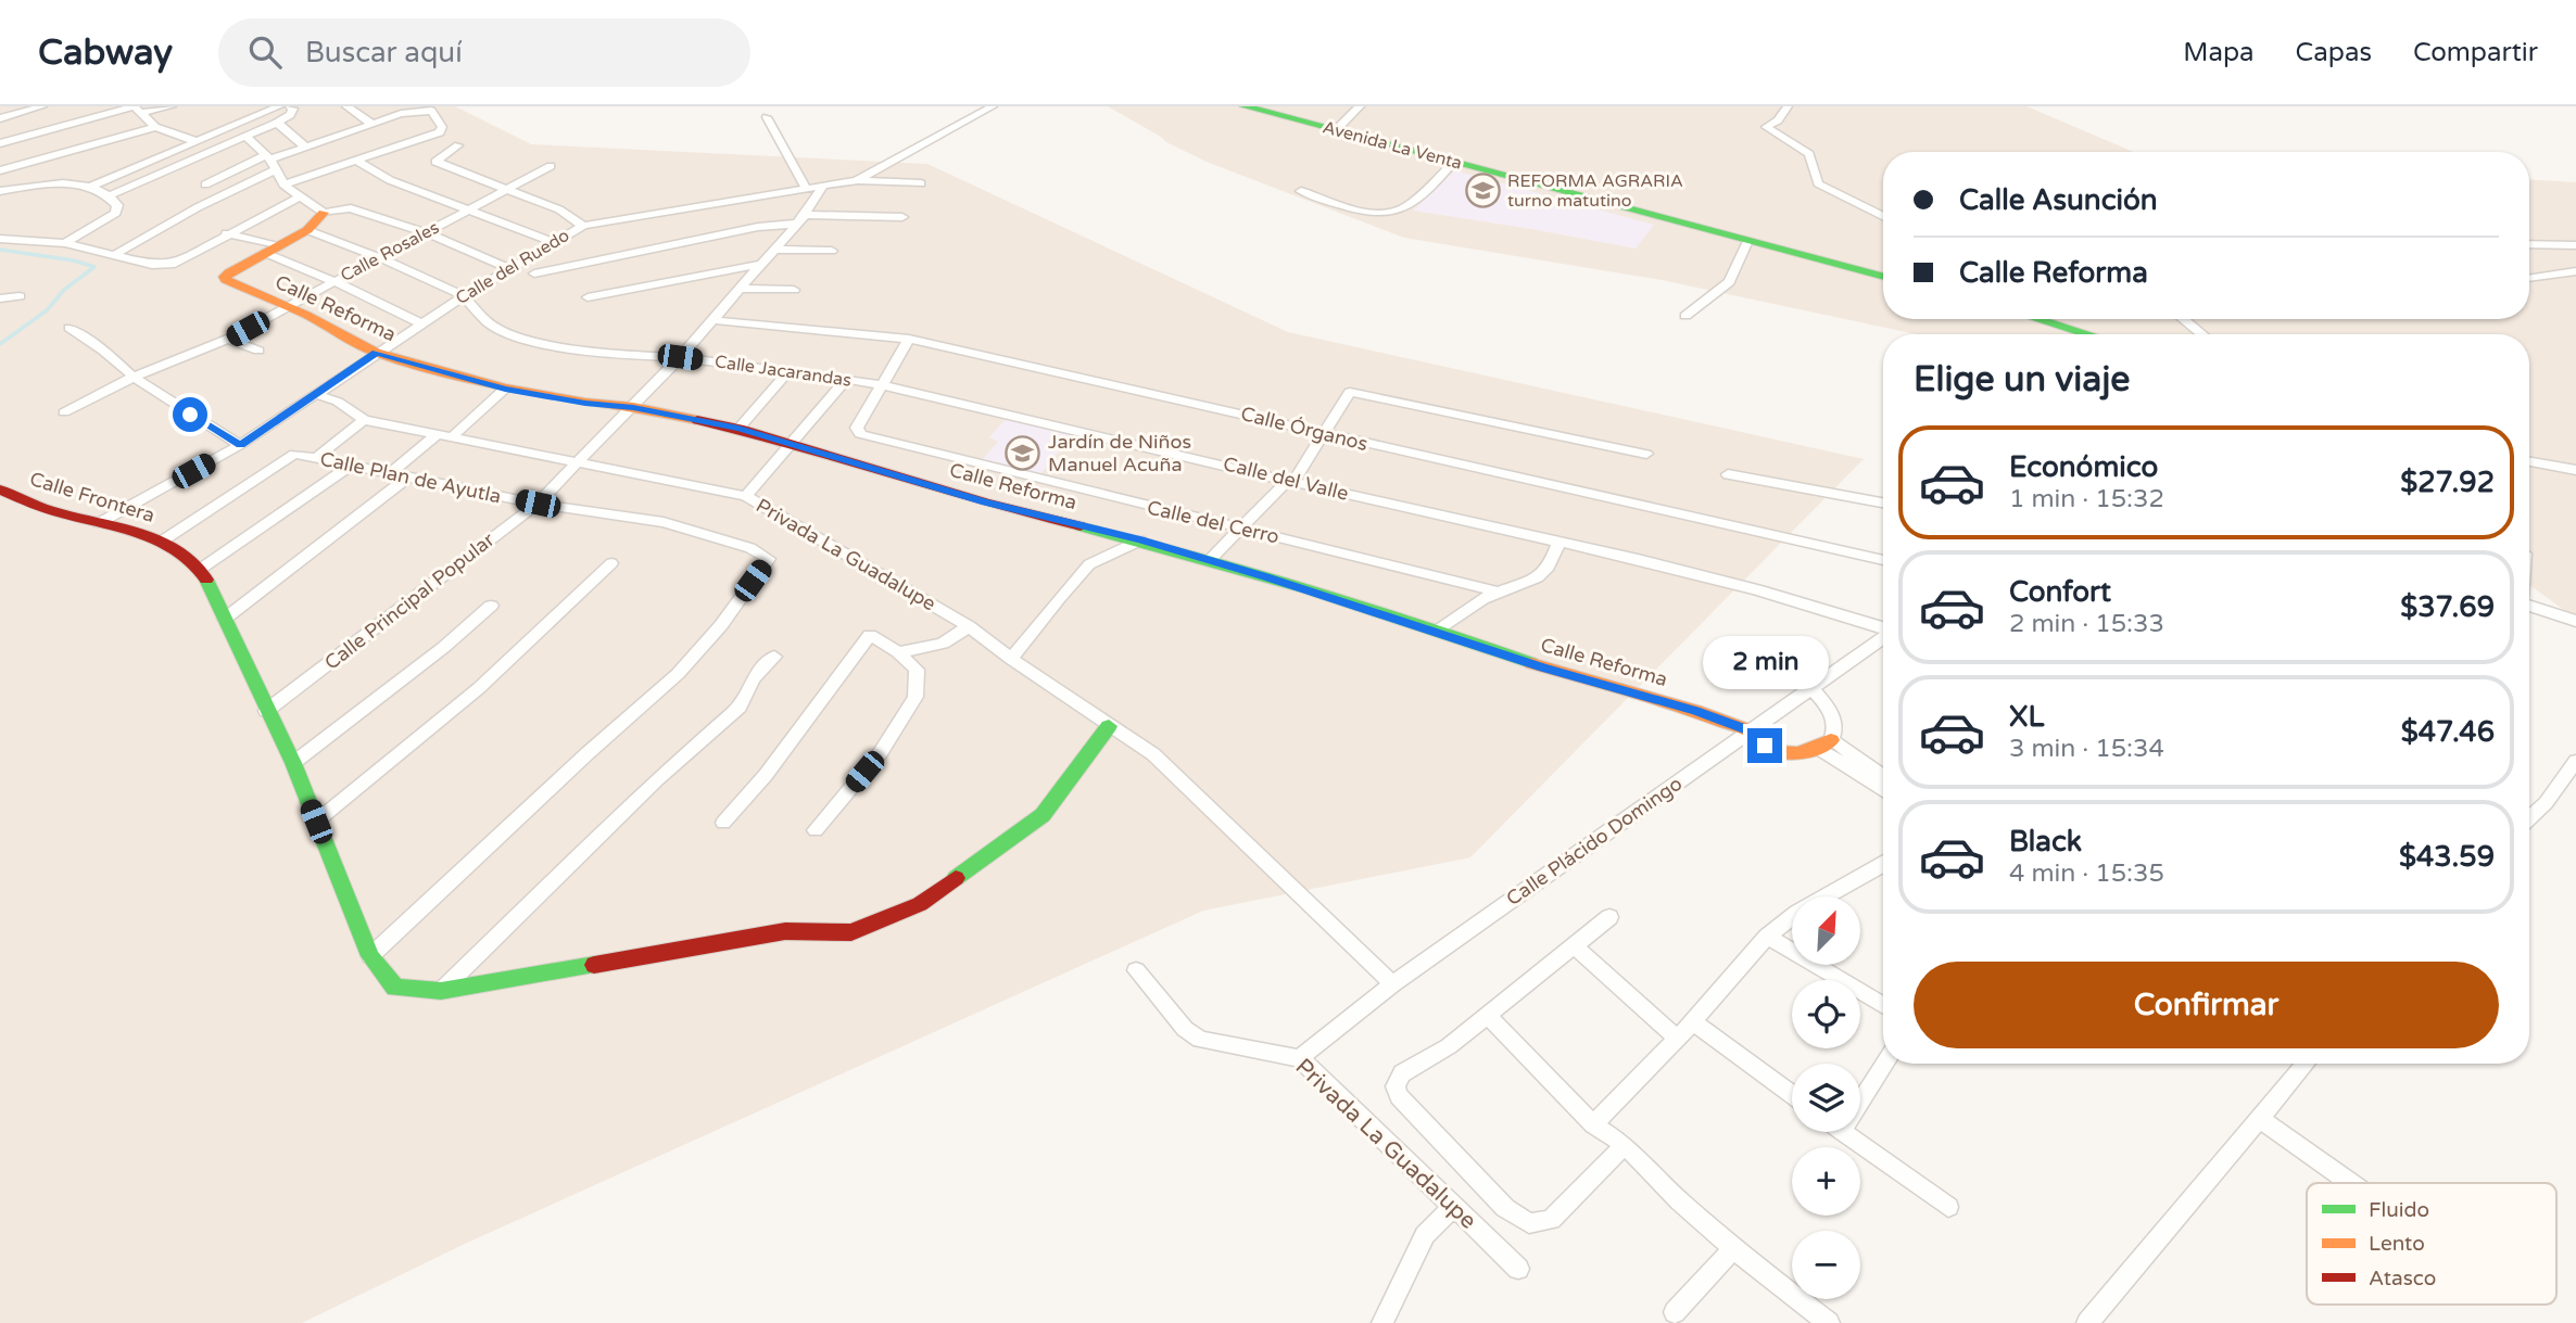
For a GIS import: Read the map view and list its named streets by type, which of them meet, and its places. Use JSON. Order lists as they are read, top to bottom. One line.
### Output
{"streets":{"street":["Avenida La Venta","Calle Rosales","Calle del Ruedo","Calle Reforma","Calle Jacarandas","Calle Órganos","Calle Plan de Ayutla","Calle del Valle","Calle Frontera","Calle del Cerro","Privada La Guadalupe","Calle Principal Popular","Calle Plácido Domingo"]},"crossings":[["Calle Rosales","Calle Reforma"],["Calle Rosales","Calle Jacarandas"],["Calle del Ruedo","Calle Reforma"],["Calle del Ruedo","Calle Jacarandas"],["Calle del Ruedo","Calle Frontera"],["Calle del Ruedo","Privada La Guadalupe"],["Calle del Ruedo","Calle Principal Popular"],["Calle Reforma","Calle Jacarandas"],["Calle Reforma","Calle Principal Popular"],["Calle Reforma","Calle Plácido Domingo"],["Calle Jacarandas","Calle del Valle"],["Calle Jacarandas","Calle del Cerro"],["Calle Jacarandas","Calle Principal Popular"],["Calle Órganos","Calle Principal Popular"],["Calle Plan de Ayutla","Calle Frontera"],["Calle Plan de Ayutla","Calle Principal Popular"],["Calle del Valle","Calle del Cerro"],["Calle Frontera","Privada La Guadalupe"],["Calle Frontera","Calle Principal Popular"],["Privada La Guadalupe","Calle Principal Popular"],["Privada La Guadalupe","Calle Plácido Domingo"]],"places":{"school or university":["REFORMA AGRARIA turno matutino","Jardín de Niños Manuel Acuña"]},"legend":["Fluido","Lento","Atasco"],"north":"top right","page":{"header":"Cabway","search":"Buscar aquí","nav":["Mapa","Capas","Compartir"],"banner":["Calle Asunción","Calle Reforma"],"heading":"Elige un viaje","list":[{"name":"Económico","note":"1 min · 15:32","value":"$27.92"},{"name":"Confort","note":"2 min · 15:33","value":"$37.69"},{"name":"XL","note":"3 min · 15:34","value":"$47.46"},{"name":"Black","note":"4 min · 15:35","value":"$43.59"}],"bubble":"2 min","map_buttons":["+","−"],"buttons":"Confirmar"}}
